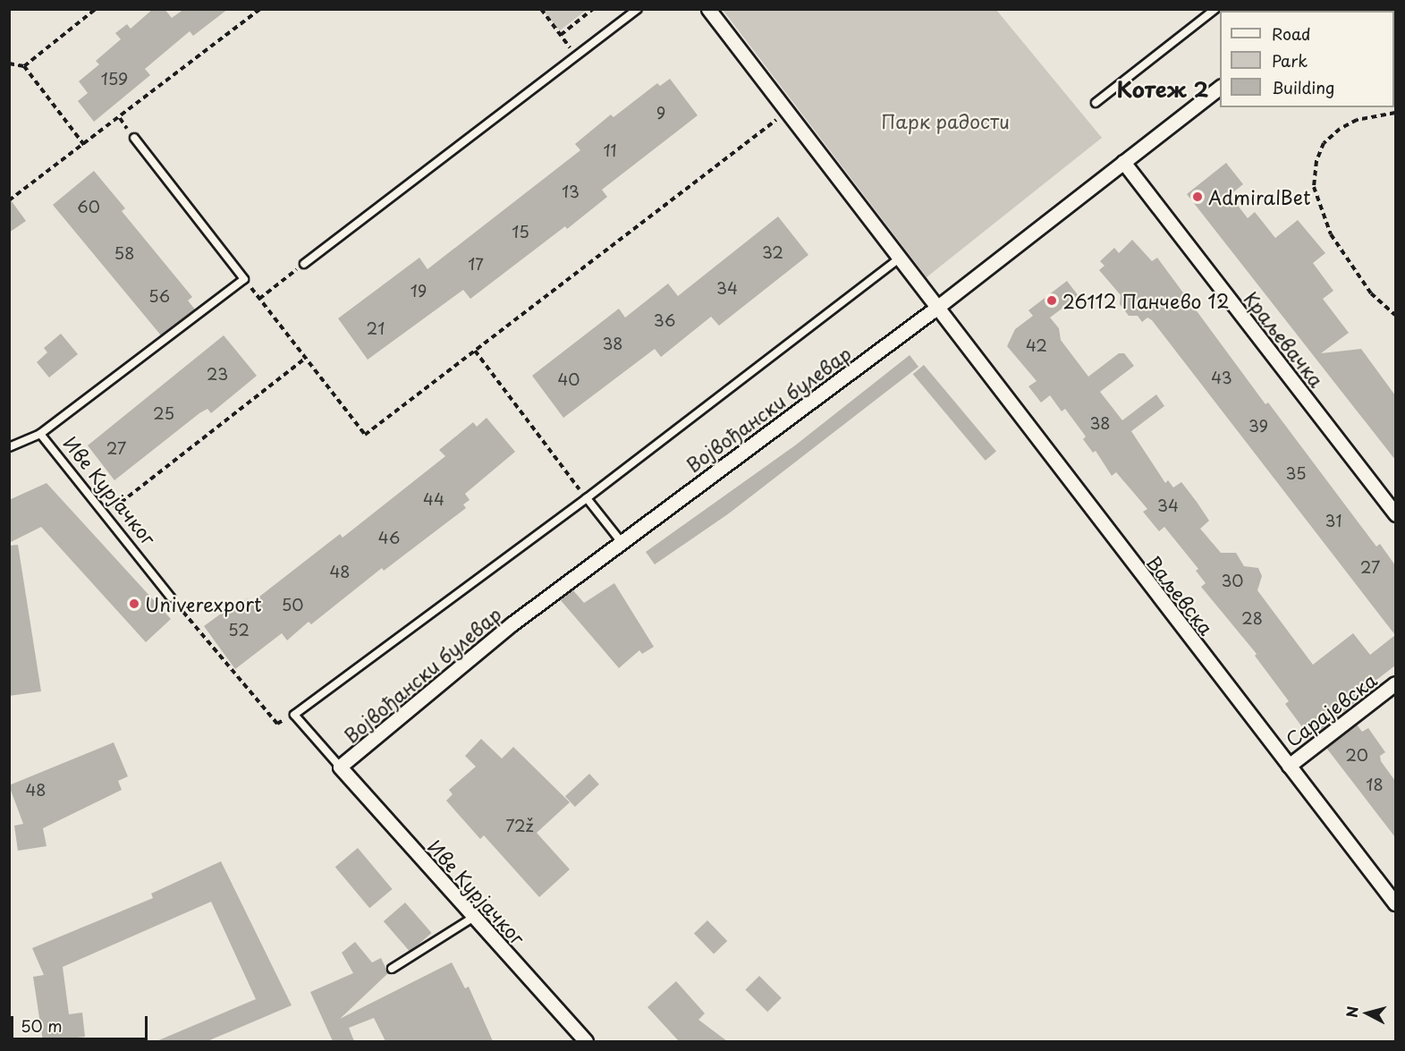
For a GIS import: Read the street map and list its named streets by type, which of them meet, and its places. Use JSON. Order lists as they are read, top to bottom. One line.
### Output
{"streets":{"street":["Краљевачка","Војвођански булевар","Иве Курјачког","Ваљевска","Сарајевска"]},"crossings":[["Краљевачка","Војвођански булевар"],["Војвођански булевар","Иве Курјачког"],["Војвођански булевар","Ваљевска"],["Ваљевска","Сарајевска"]],"districts":["Котеж 2"],"parks":["Парк радости"],"places":["AdmiralBet","26112 Панчево 12","Univerexport"],"house_numbers":["159","9","11","13","60","15","32","58","17","34","19","56","36","21","38","42","23","43","40","25","38","39","27","35","44","34","31","46","27","48","30","50","28","52","20","18","48","72ž"],"legend":["Road","Park","Building"],"scale_bar":"50 m","north":"left"}
